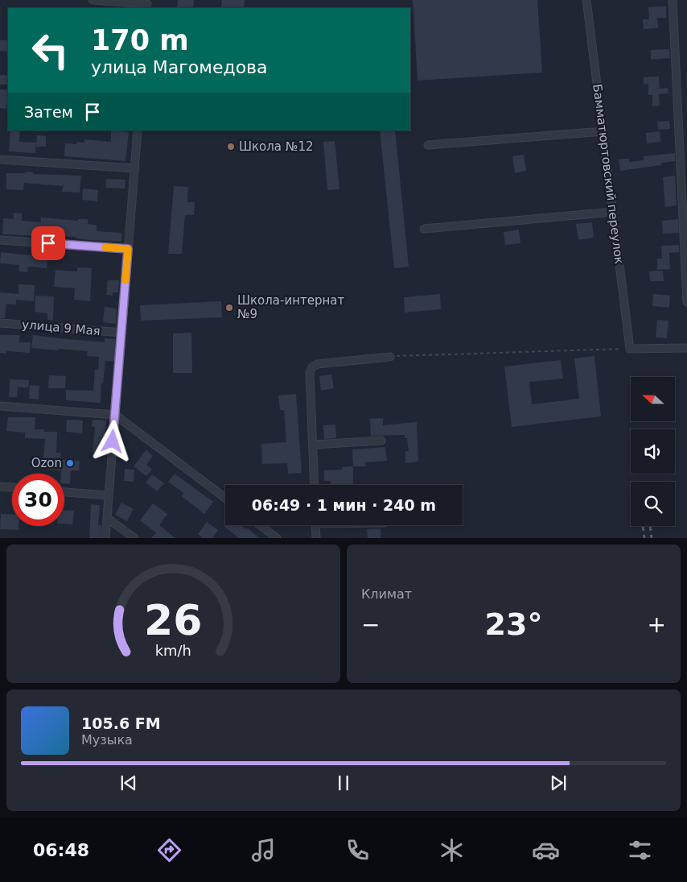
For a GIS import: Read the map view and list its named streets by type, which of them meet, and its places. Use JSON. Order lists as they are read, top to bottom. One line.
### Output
{"streets":{"street":["Бамматюртовский переулок","улица 9 Мая"]},"places":["Школа №12","Школа-интернат №9","Ozon"],"north":"left","page":{"turn":["170 m","улица Магомедова"],"then":"Затем","limit":"30","trip":"06:49 · 1 мин · 240 m","tile":"Климат","heat":["−","23°","+"],"song":["105.6 FM","Музыка"],"tabs":"06:48","gauge":["26","km/h"]}}
